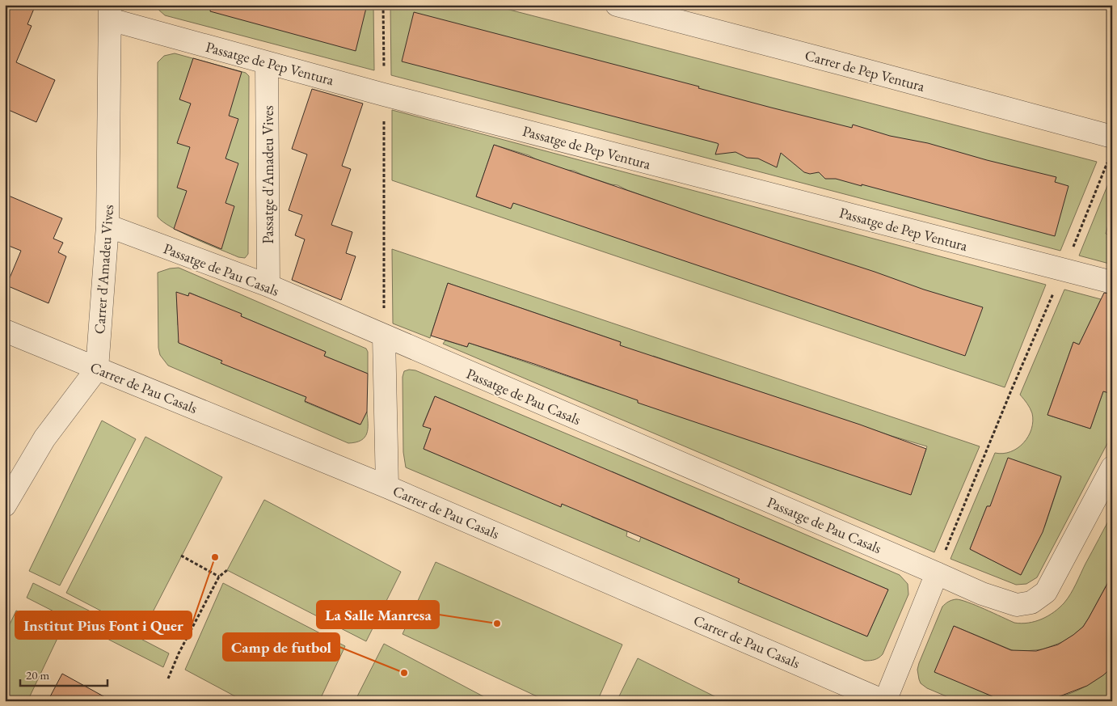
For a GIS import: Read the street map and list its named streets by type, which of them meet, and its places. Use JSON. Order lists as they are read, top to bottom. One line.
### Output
{"streets":{"street":["Passatge de Pep Ventura","Carrer de Pep Ventura","Passatge d'Amadeu Vives","Carrer d'Amadeu Vives","Passatge de Pau Casals","Carrer de Pau Casals"]},"crossings":[["Passatge de Pep Ventura","Passatge d'Amadeu Vives"],["Passatge de Pep Ventura","Carrer d'Amadeu Vives"],["Passatge d'Amadeu Vives","Passatge de Pau Casals"],["Carrer d'Amadeu Vives","Passatge de Pau Casals"],["Carrer d'Amadeu Vives","Carrer de Pau Casals"]],"places":["Institut Pius Font i Quer","La Salle Manresa","Camp de futbol"],"scale_bar":"20 m"}
